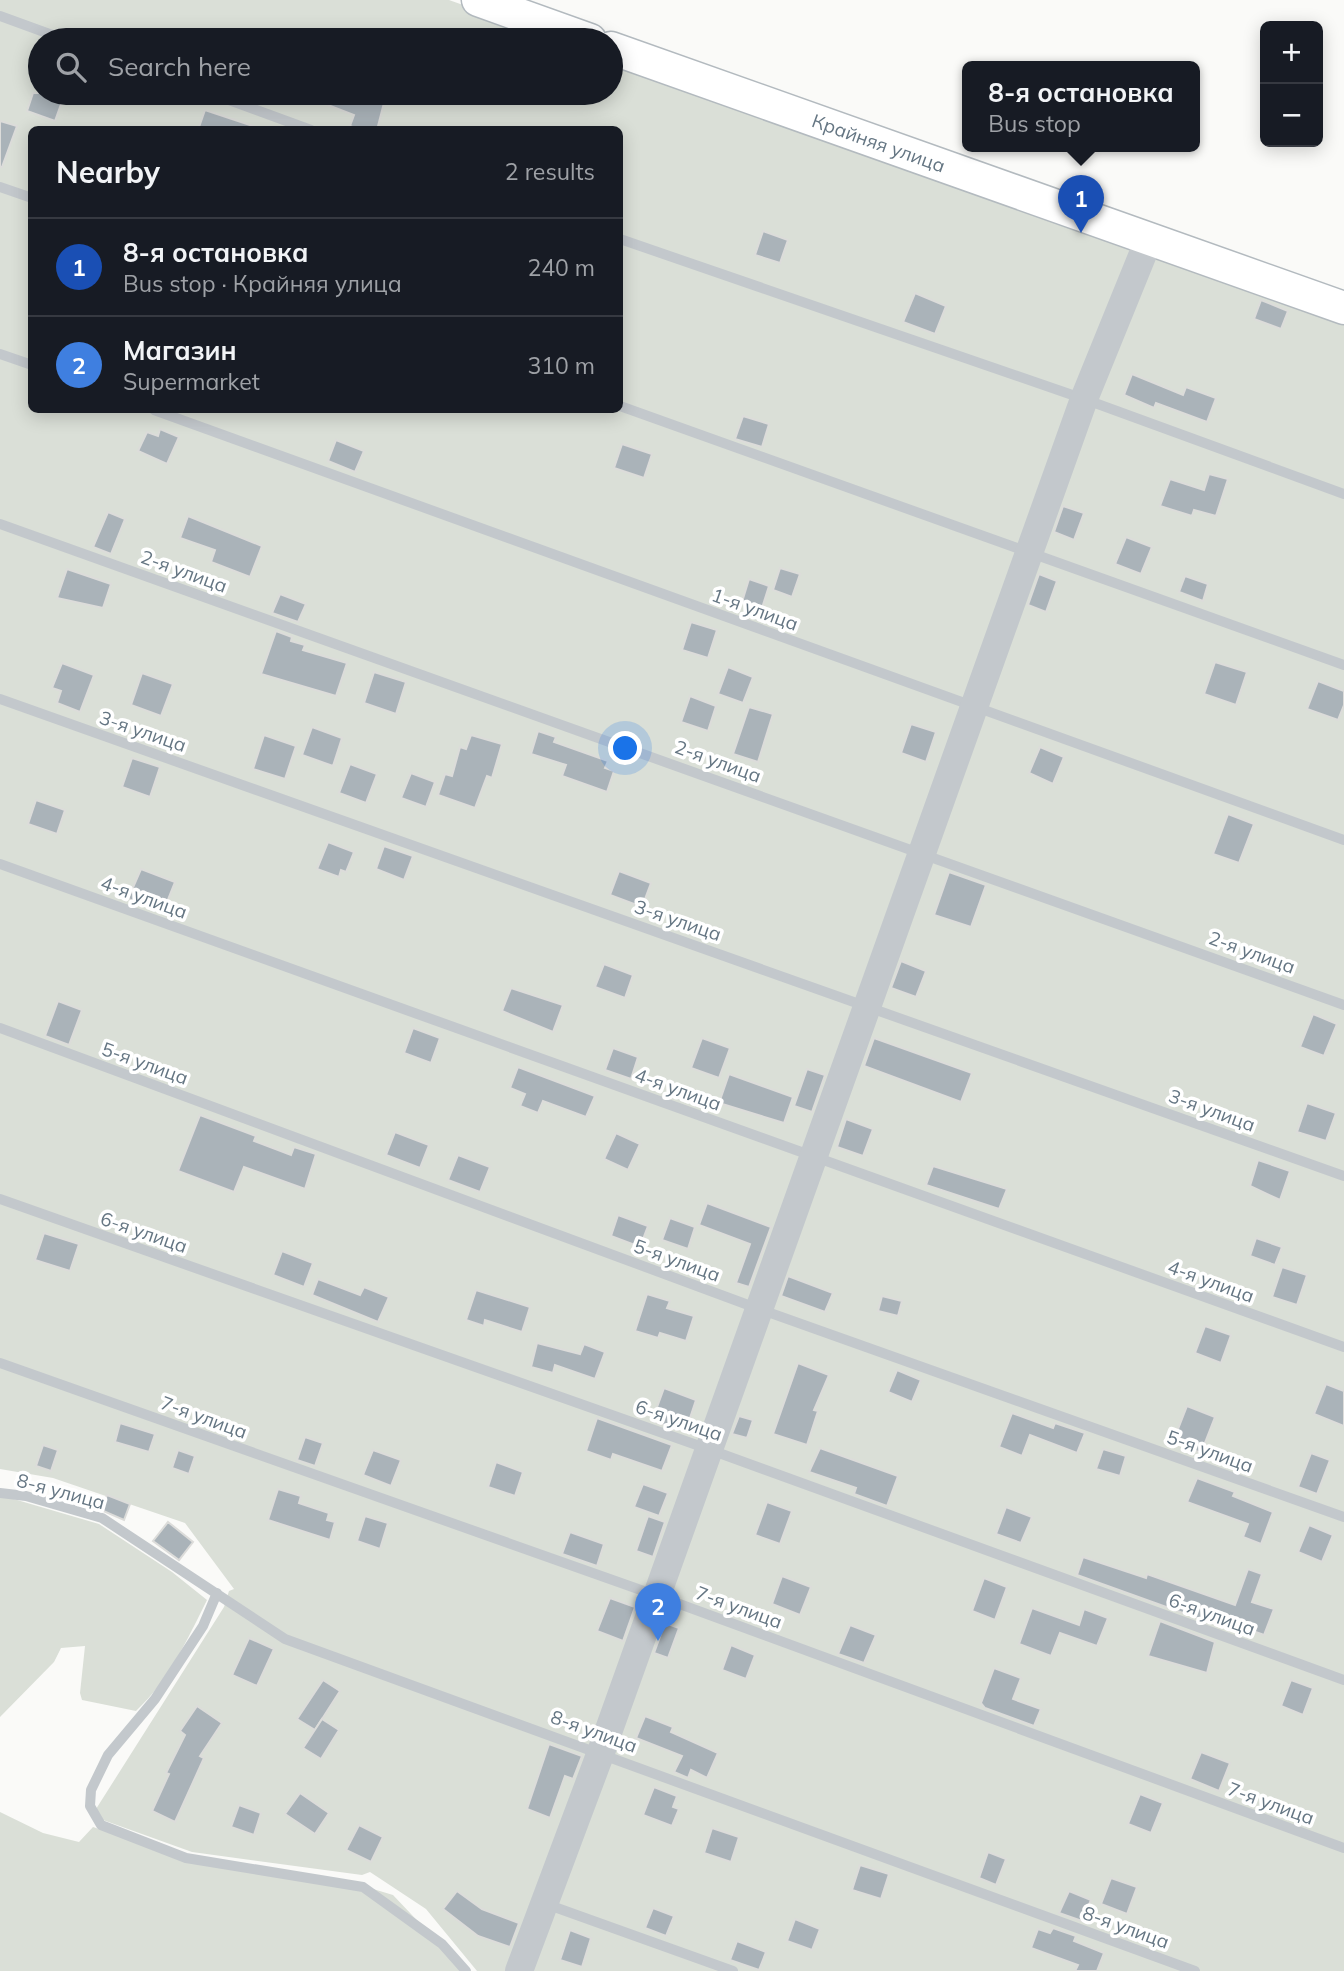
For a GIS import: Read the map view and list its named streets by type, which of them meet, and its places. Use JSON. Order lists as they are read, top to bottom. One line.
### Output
{"streets":{"main road":["Крайняя улица"],"lane":["2-я улица","1-я улица","3-я улица","4-я улица","5-я улица","6-я улица","7-я улица","8-я улица"]},"page":{"map_buttons":["+","−"],"search":"Search here","popup":["8-я остановка","Bus stop"],"heading":["Nearby","2 results"],"pins":["1","2"],"list":[{"mark":"1","name":"8-я остановка","note":"Bus stop · Крайняя улица","value":"240 m"},{"mark":"2","name":"Магазин","note":"Supermarket","value":"310 m"}]}}
